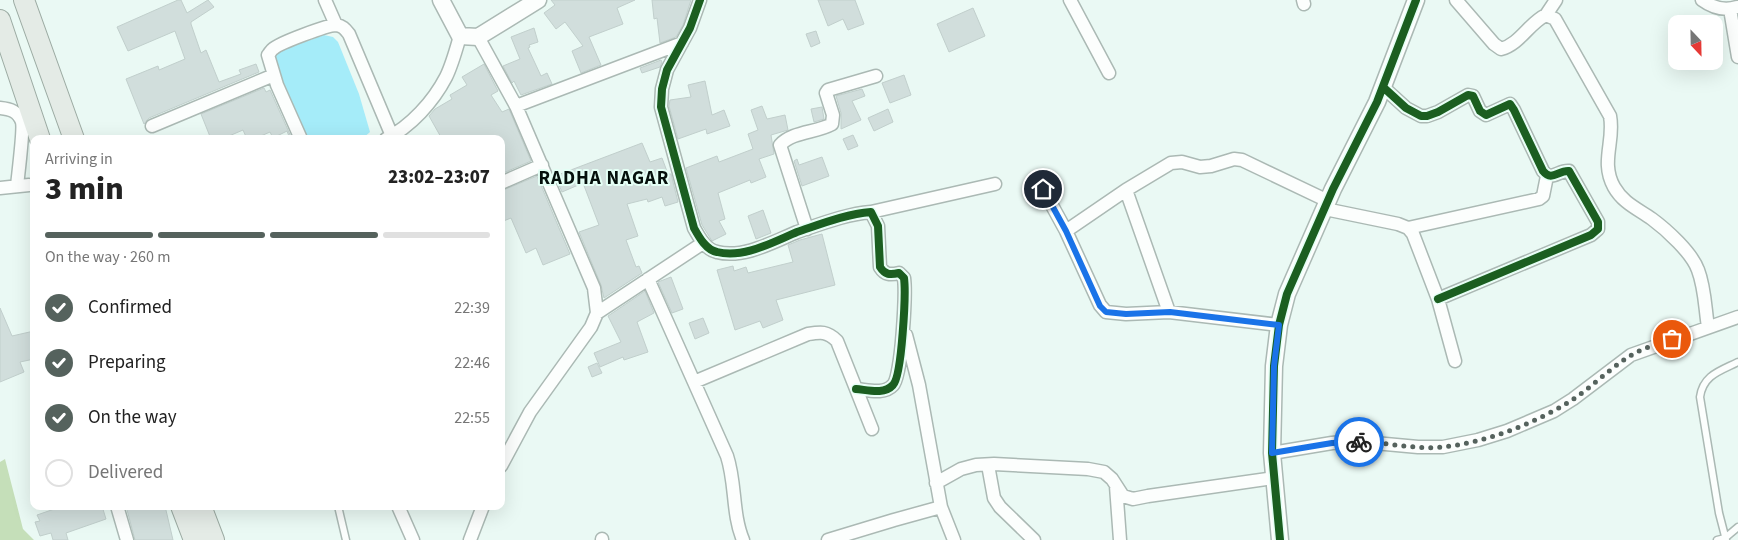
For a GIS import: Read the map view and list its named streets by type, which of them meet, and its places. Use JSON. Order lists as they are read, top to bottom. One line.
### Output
{"districts":["RADHA NAGAR"],"north":"bottom","page":{"heading":["3 min","Arriving in","23:02–23:07"],"bar":"On the way · 260 m","list":[["Confirmed","22:39"],["Preparing","22:46"],["On the way","22:55"],"Delivered"]}}
